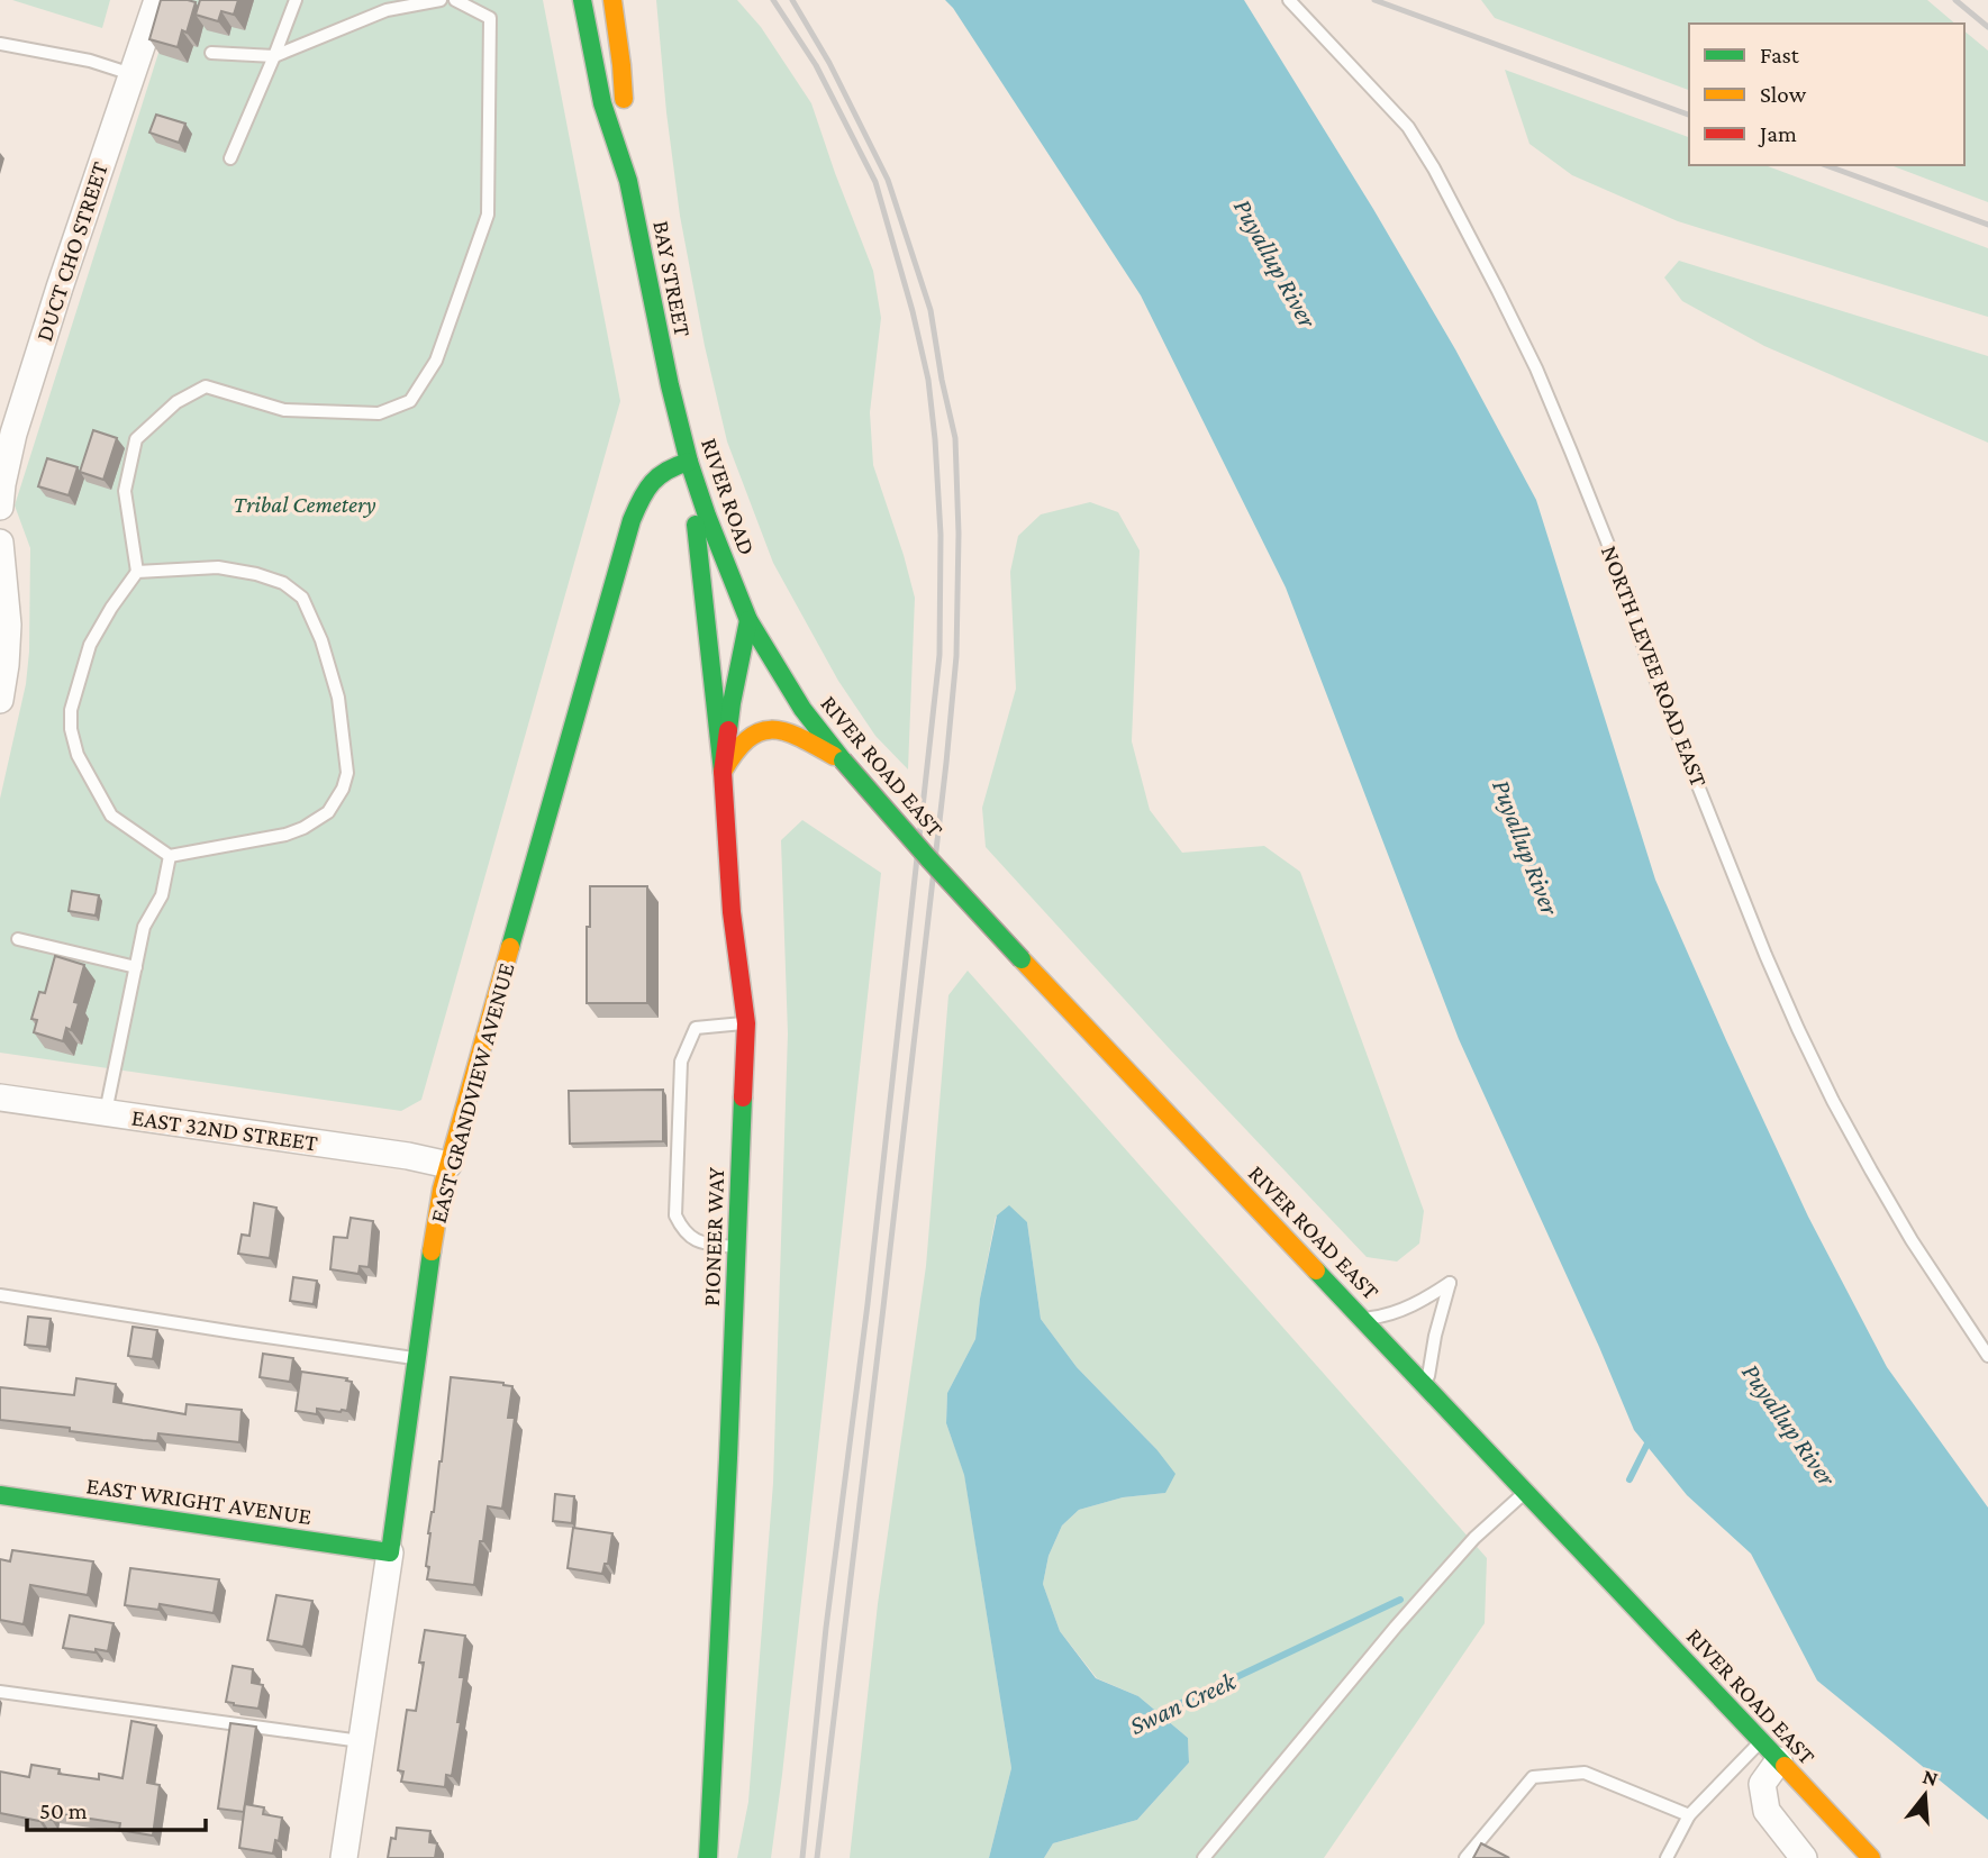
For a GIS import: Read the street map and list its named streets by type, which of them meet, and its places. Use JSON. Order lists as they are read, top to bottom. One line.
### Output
{"streets":{"main road":["BAY STREET","RIVER ROAD","RIVER ROAD EAST","EAST GRANDVIEW AVENUE","PIONEER WAY","EAST WRIGHT AVENUE"],"street":["DUCT CHO STREET","EAST 32ND STREET"],"lane":["NORTH LEVEE ROAD EAST"]},"crossings":[["BAY STREET","RIVER ROAD"],["RIVER ROAD","RIVER ROAD EAST"],["RIVER ROAD","EAST GRANDVIEW AVENUE"],["RIVER ROAD","PIONEER WAY"],["RIVER ROAD EAST","PIONEER WAY"],["EAST GRANDVIEW AVENUE","EAST 32ND STREET"],["EAST GRANDVIEW AVENUE","EAST WRIGHT AVENUE"]],"water":["Puyallup River","Swan Creek"],"parks":["Tribal Cemetery"],"legend":["Fast","Slow","Jam"],"scale_bar":"50 m","north":"top"}
